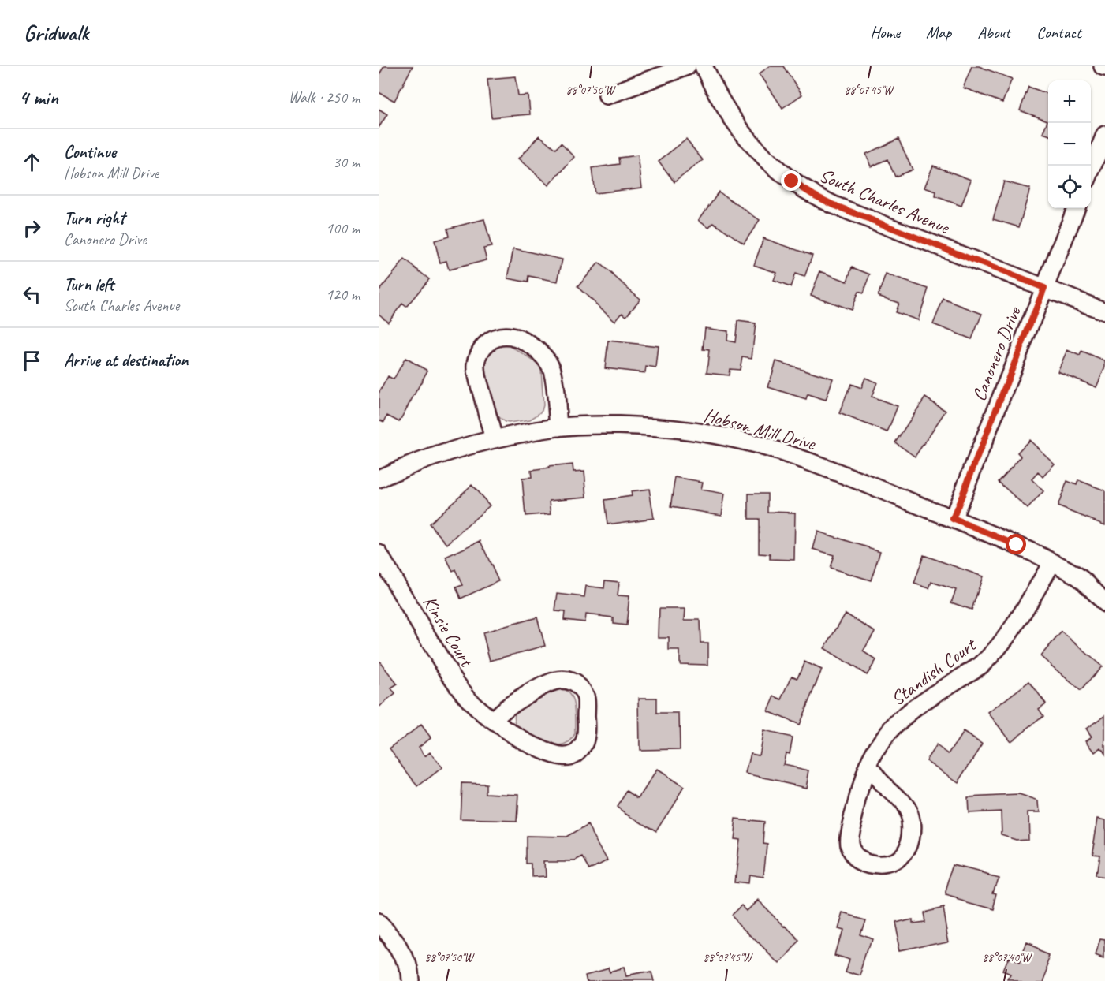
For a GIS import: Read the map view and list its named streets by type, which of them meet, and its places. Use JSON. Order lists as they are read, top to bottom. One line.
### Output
{"streets":{"street":["South Charles Avenue","Canonero Drive","Hobson Mill Drive","Kinsie Court","Standish Court"]},"crossings":[["South Charles Avenue","Canonero Drive"],["Canonero Drive","Hobson Mill Drive"],["Hobson Mill Drive","Standish Court"]],"page":{"header":"Gridwalk","nav":["Home","Map","About","Contact"],"heading":["4 min","Walk · 250 m"],"map_buttons":["+","−"],"list":[["Continue","Hobson Mill Drive","30 m"],["Turn right","Canonero Drive","100 m"],["Turn left","South Charles Avenue","120 m"],"Arrive at destination"]},"coordinates":["88°07'50\"W","88°07'45\"W","88°07'40\"W"]}
